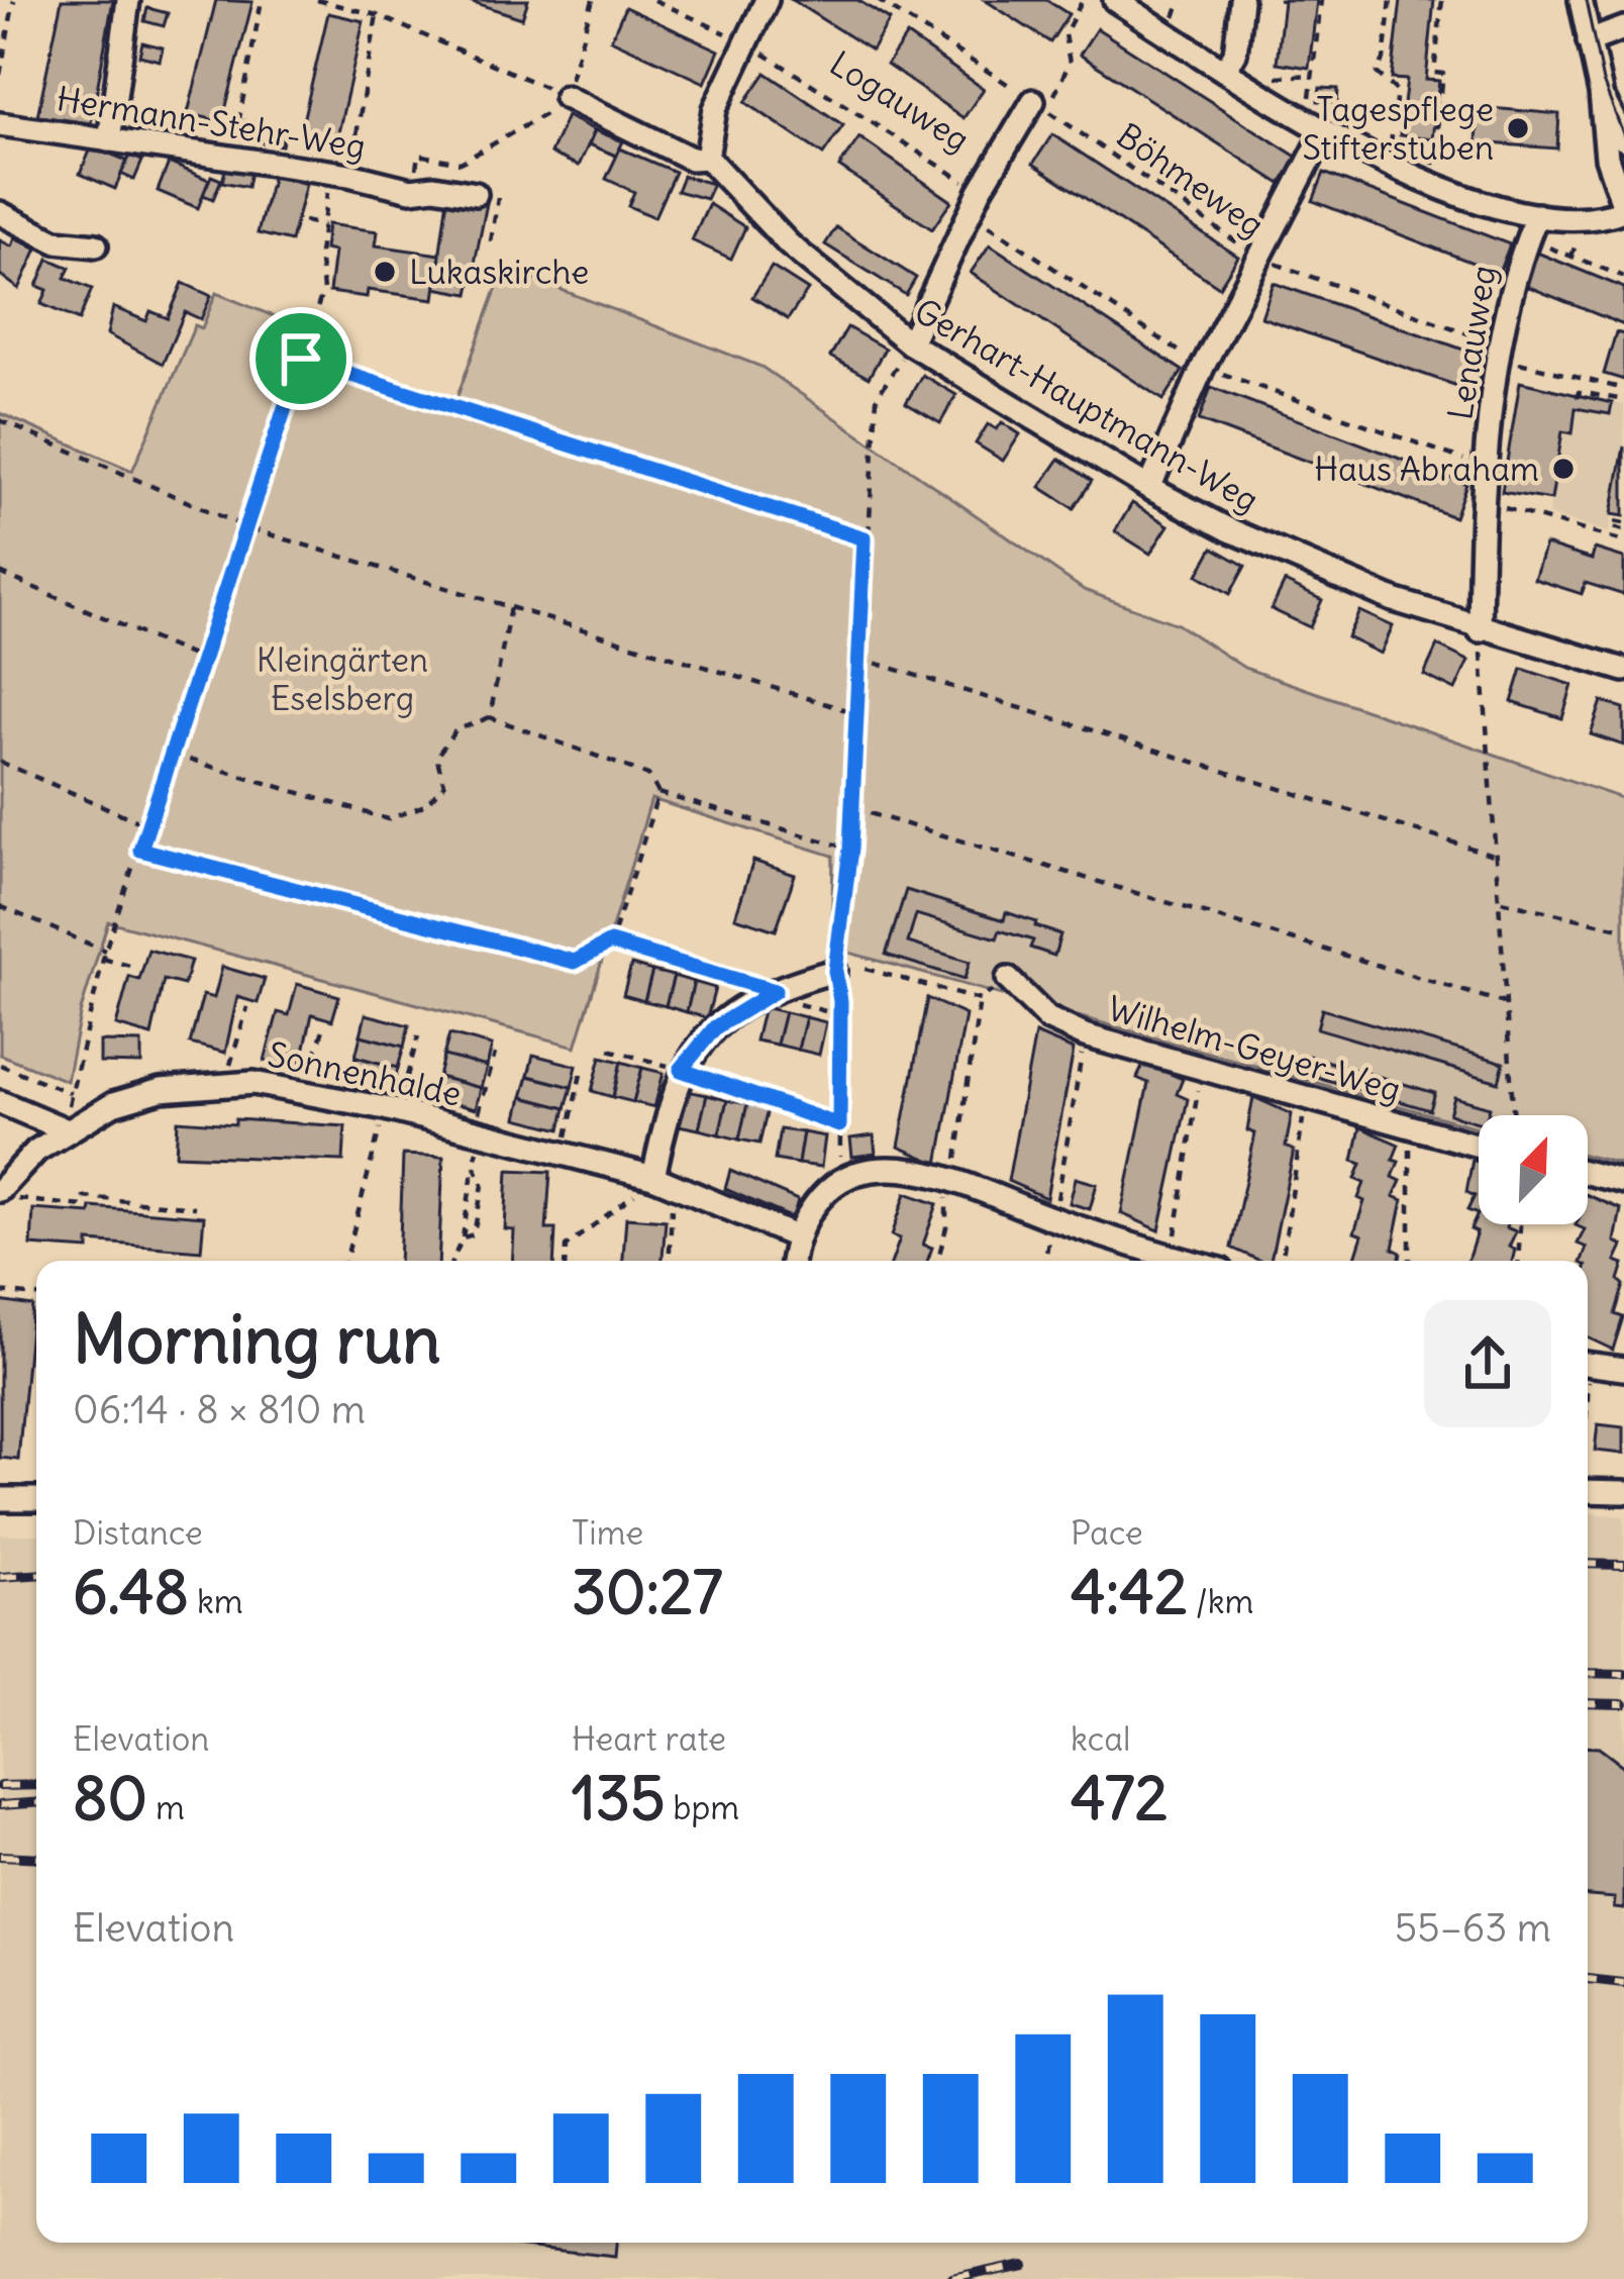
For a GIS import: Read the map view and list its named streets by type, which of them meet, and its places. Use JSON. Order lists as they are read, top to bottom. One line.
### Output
{"streets":{"street":["Logauweg","Hermann-Stehr-Weg","Lenauweg","Gerhart-Hauptmann-Weg","Wilhelm-Geyer-Weg","Sonnenhalde"],"path":["Böhmeweg"]},"crossings":[["Logauweg","Böhmeweg"],["Logauweg","Gerhart-Hauptmann-Weg"],["Böhmeweg","Lenauweg"],["Lenauweg","Gerhart-Hauptmann-Weg"]],"parks":["Kleingärten Eselsberg"],"places":["Tagespflege Stifterstuben","Lukaskirche","Haus Abraham"],"north":"top right","page":{"heading":["Morning run","06:14 · 8 × 810 m"],"stats":[["Distance","6.48 km"],["Time","30:27"],["Pace","4:42 /km"],["Elevation","80 m"],["Heart rate","135 bpm"],["kcal","472"]],"chart":["Elevation","55–63 m"]}}
